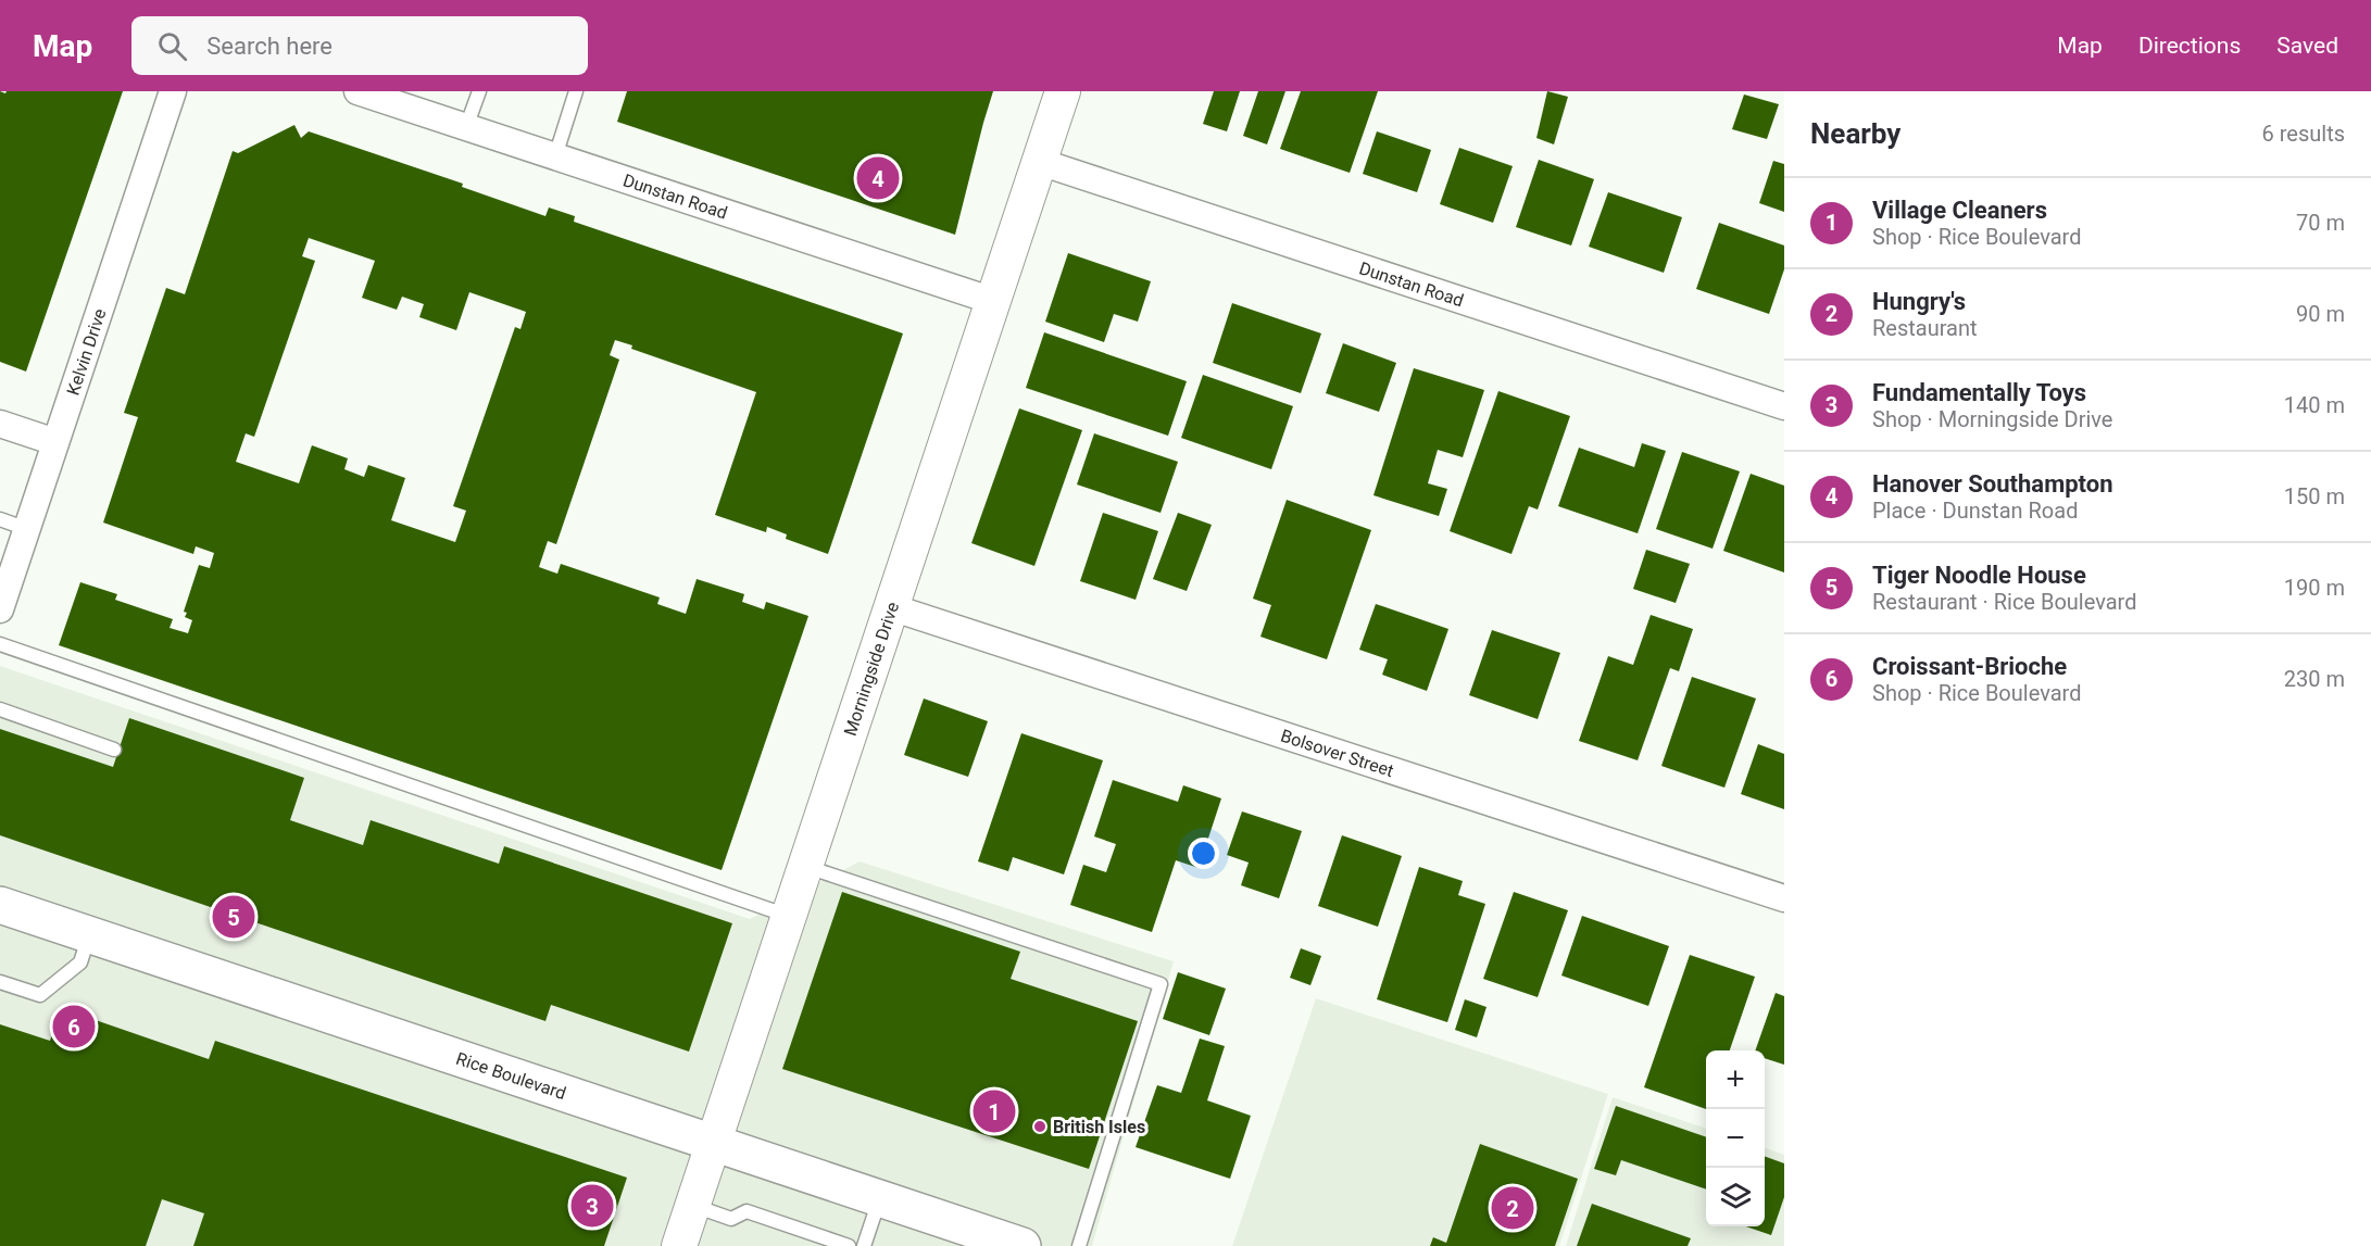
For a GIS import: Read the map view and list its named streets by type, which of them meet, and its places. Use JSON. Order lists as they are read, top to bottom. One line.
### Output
{"streets":{"main road":["Rice Boulevard"],"street":["Dunstan Road","Kelvin Drive","Morningside Drive","Bolsover Street"]},"crossings":[["Dunstan Road","Morningside Drive"],["Morningside Drive","Bolsover Street"],["Morningside Drive","Rice Boulevard"]],"places":["British Isles"],"page":{"header":"Map","search":"Search here","nav":["Map","Directions","Saved"],"heading":["Nearby","6 results"],"pins":["4","5","6","1","3","2"],"list":[{"mark":"1","name":"Village Cleaners","note":"Shop · Rice Boulevard","value":"70 m"},{"mark":"2","name":"Hungry's","note":"Restaurant","value":"90 m"},{"mark":"3","name":"Fundamentally Toys","note":"Shop · Morningside Drive","value":"140 m"},{"mark":"4","name":"Hanover Southampton","note":"Place · Dunstan Road","value":"150 m"},{"mark":"5","name":"Tiger Noodle House","note":"Restaurant · Rice Boulevard","value":"190 m"},{"mark":"6","name":"Croissant-Brioche","note":"Shop · Rice Boulevard","value":"230 m"}],"map_buttons":["+","−"]}}
